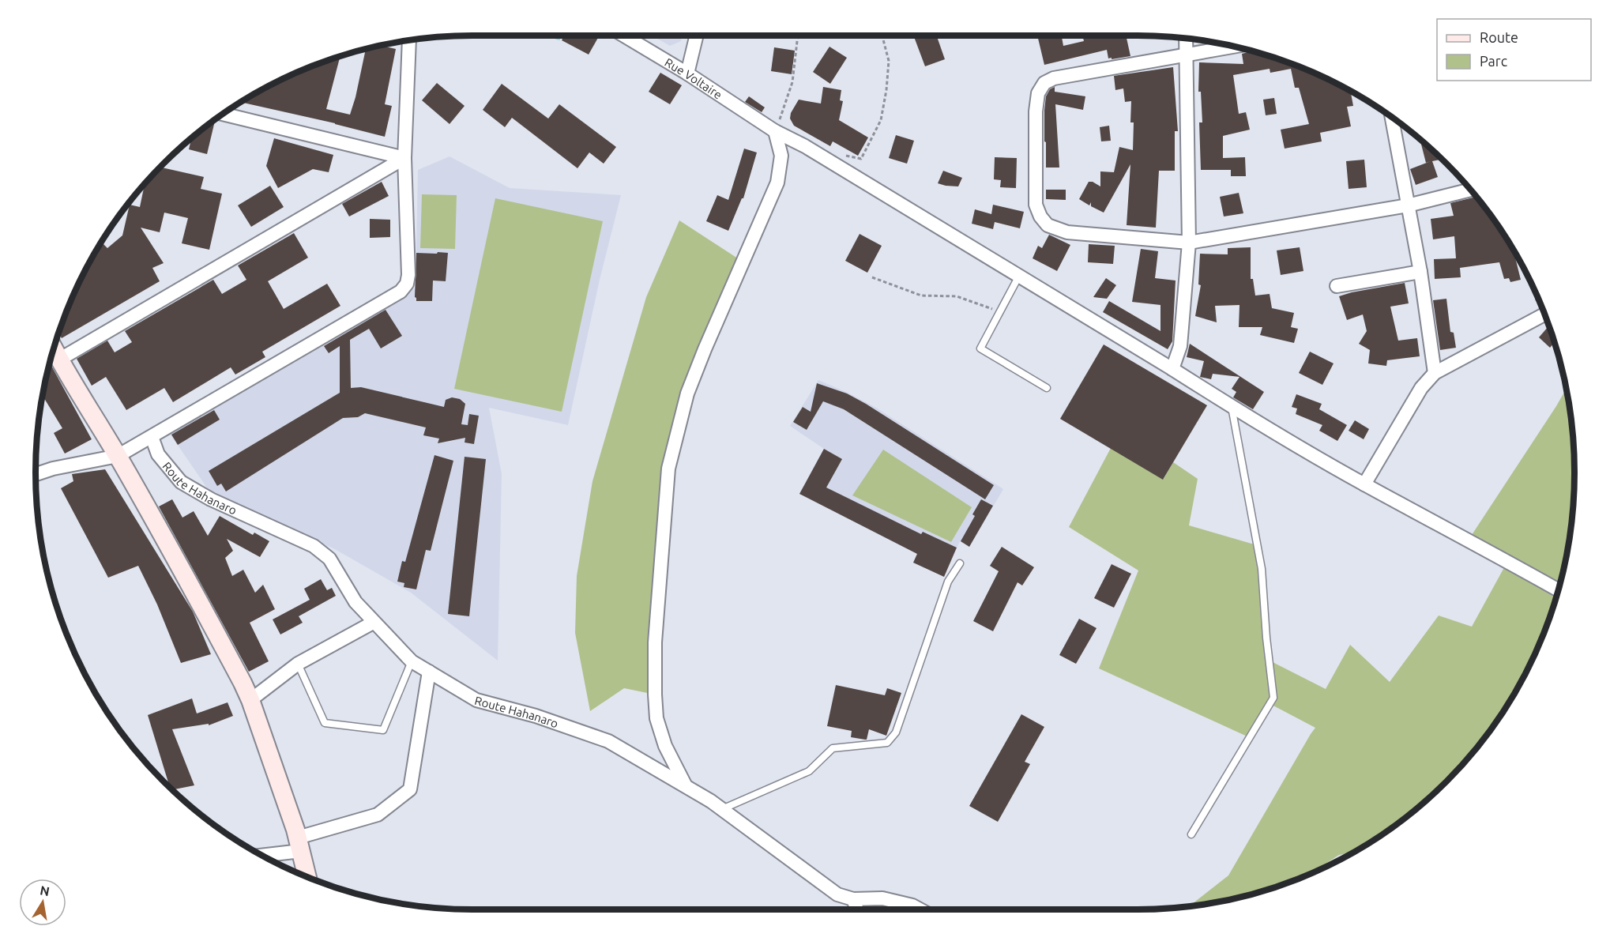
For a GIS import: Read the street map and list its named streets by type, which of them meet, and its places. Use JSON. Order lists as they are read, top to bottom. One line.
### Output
{"streets":{"street":["Rue Voltaire","Route Hahanaro"]},"legend":["Route","Parc"],"north":"top"}
